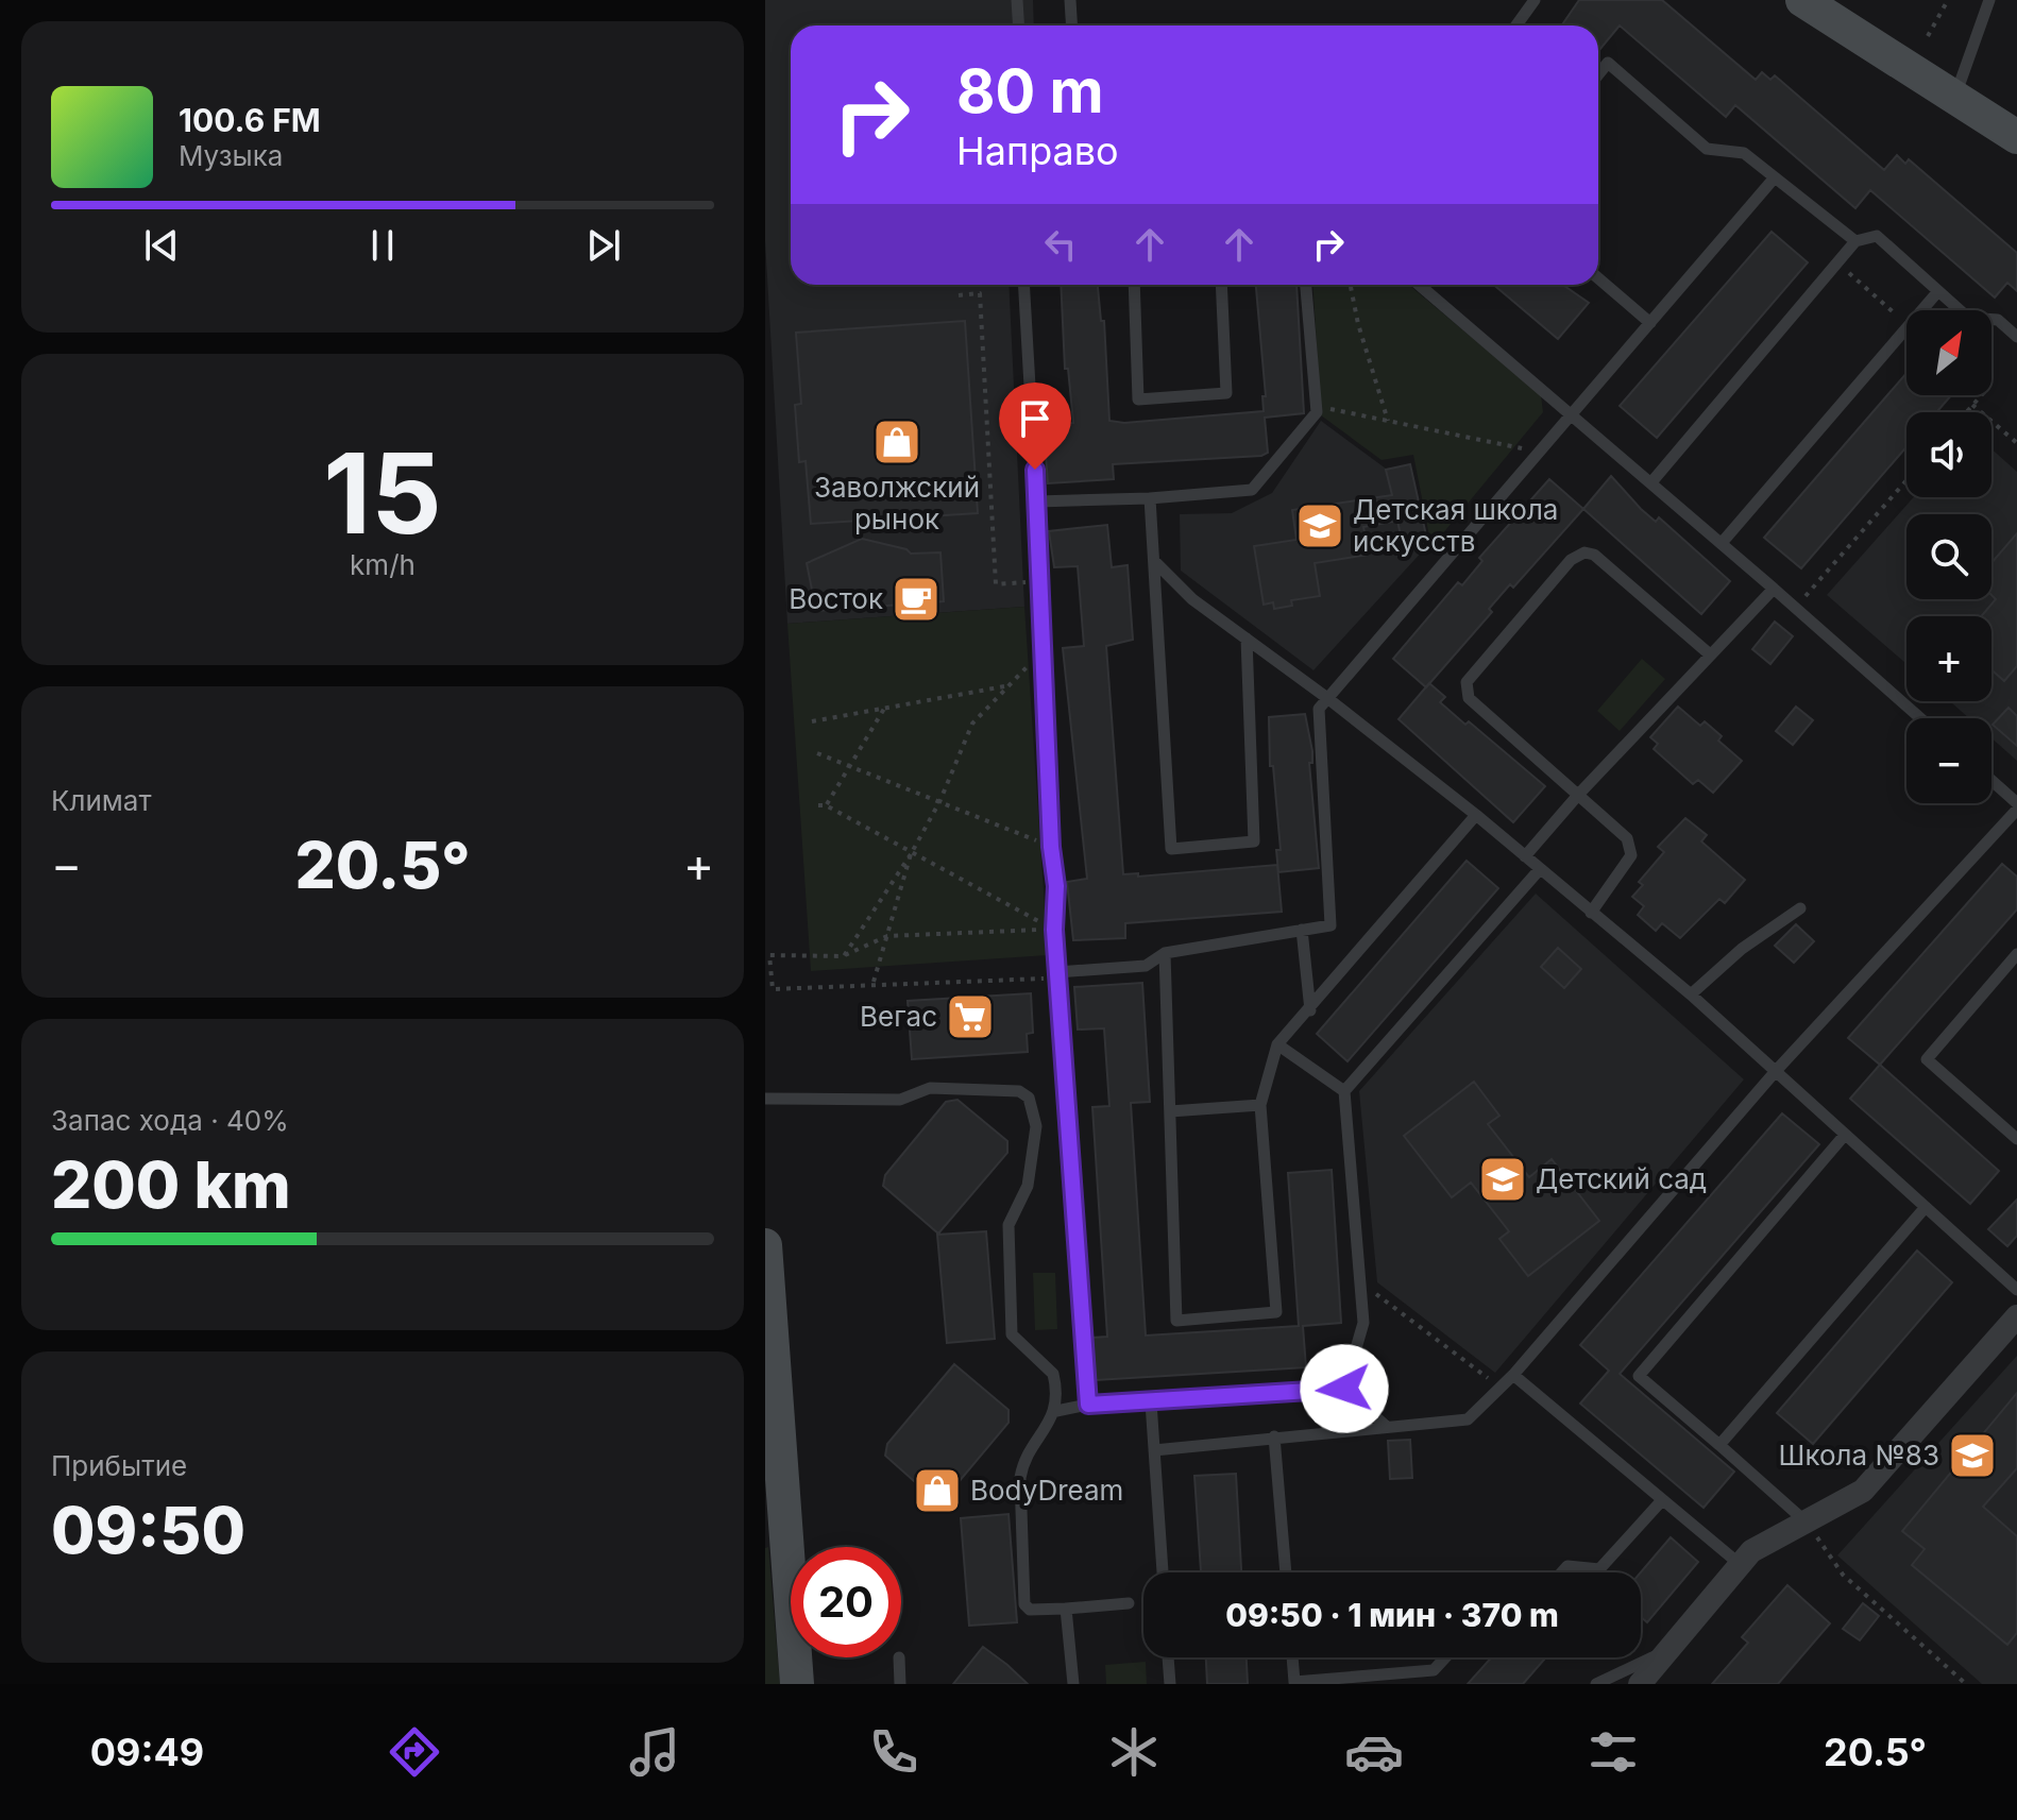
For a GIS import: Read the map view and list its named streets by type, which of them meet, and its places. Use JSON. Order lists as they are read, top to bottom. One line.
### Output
{"places":{"shop":["Заволжский рынок","BodyDream"],"school or university":["Детская школа искусств","Детский сад","Школа №83"],"cafe":["Восток"],"supermarket":["Вегас"]},"north":"top right","page":{"turn":["80 m","Направо"],"song":["100.6 FM","Музыка"],"map_buttons":["+","−"],"tile":[["15","km/h"],"Климат",["Запас хода · 40%","200 km"],["Прибытие","09:50"]],"heat":["−","20.5°","+"],"limit":"20","trip":"09:50 · 1 мин · 370 m","tabs":["09:49","20.5°"]}}
